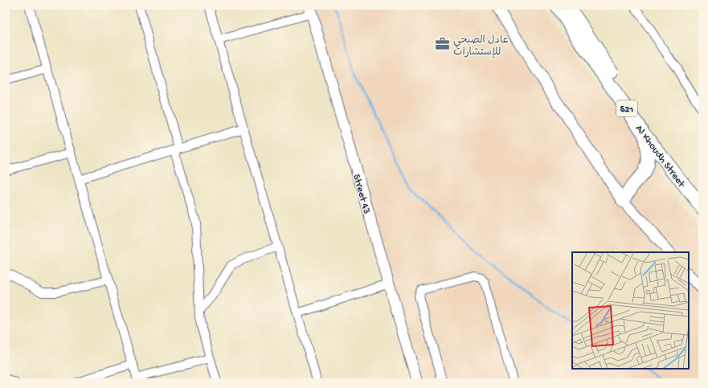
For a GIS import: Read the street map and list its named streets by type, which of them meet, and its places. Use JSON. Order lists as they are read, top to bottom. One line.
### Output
{"streets":{"main road":["S21","Al Khoudh Street"],"street":["Street 43"]},"places":{"office":["عادل الصبحي للإستشارات"]}}
